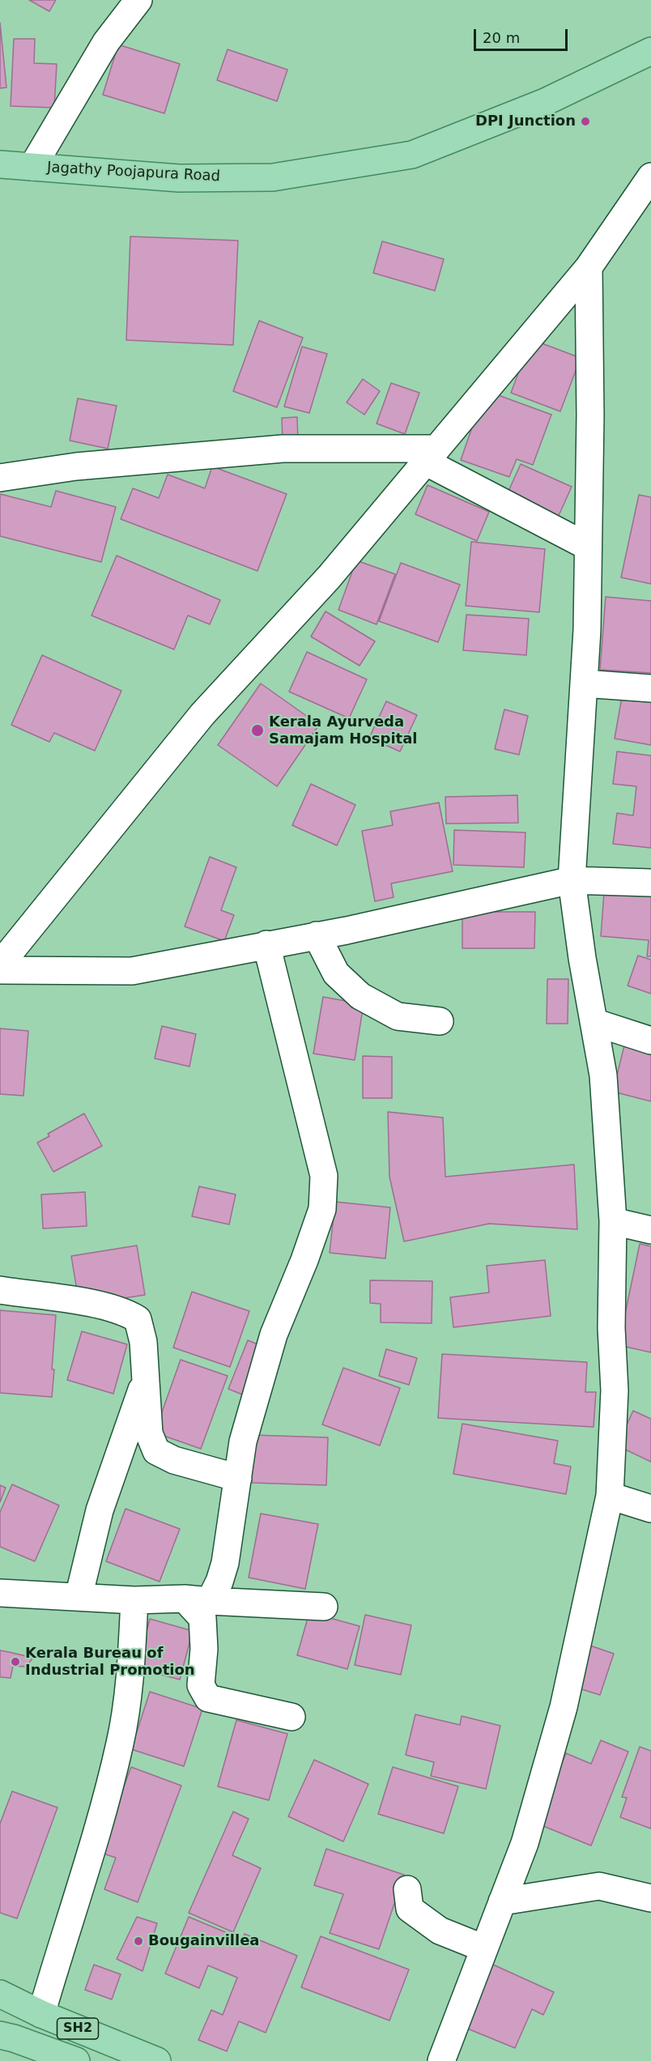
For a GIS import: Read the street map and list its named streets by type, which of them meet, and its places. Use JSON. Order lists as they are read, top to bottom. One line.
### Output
{"streets":{"main road":["Jagathy Poojapura Road","SH2"]},"places":["DPI Junction","Kerala Ayurveda Samajam Hospital","Kerala Bureau of Industrial Promotion","Bougainvillea"],"scale_bar":"20 m"}
